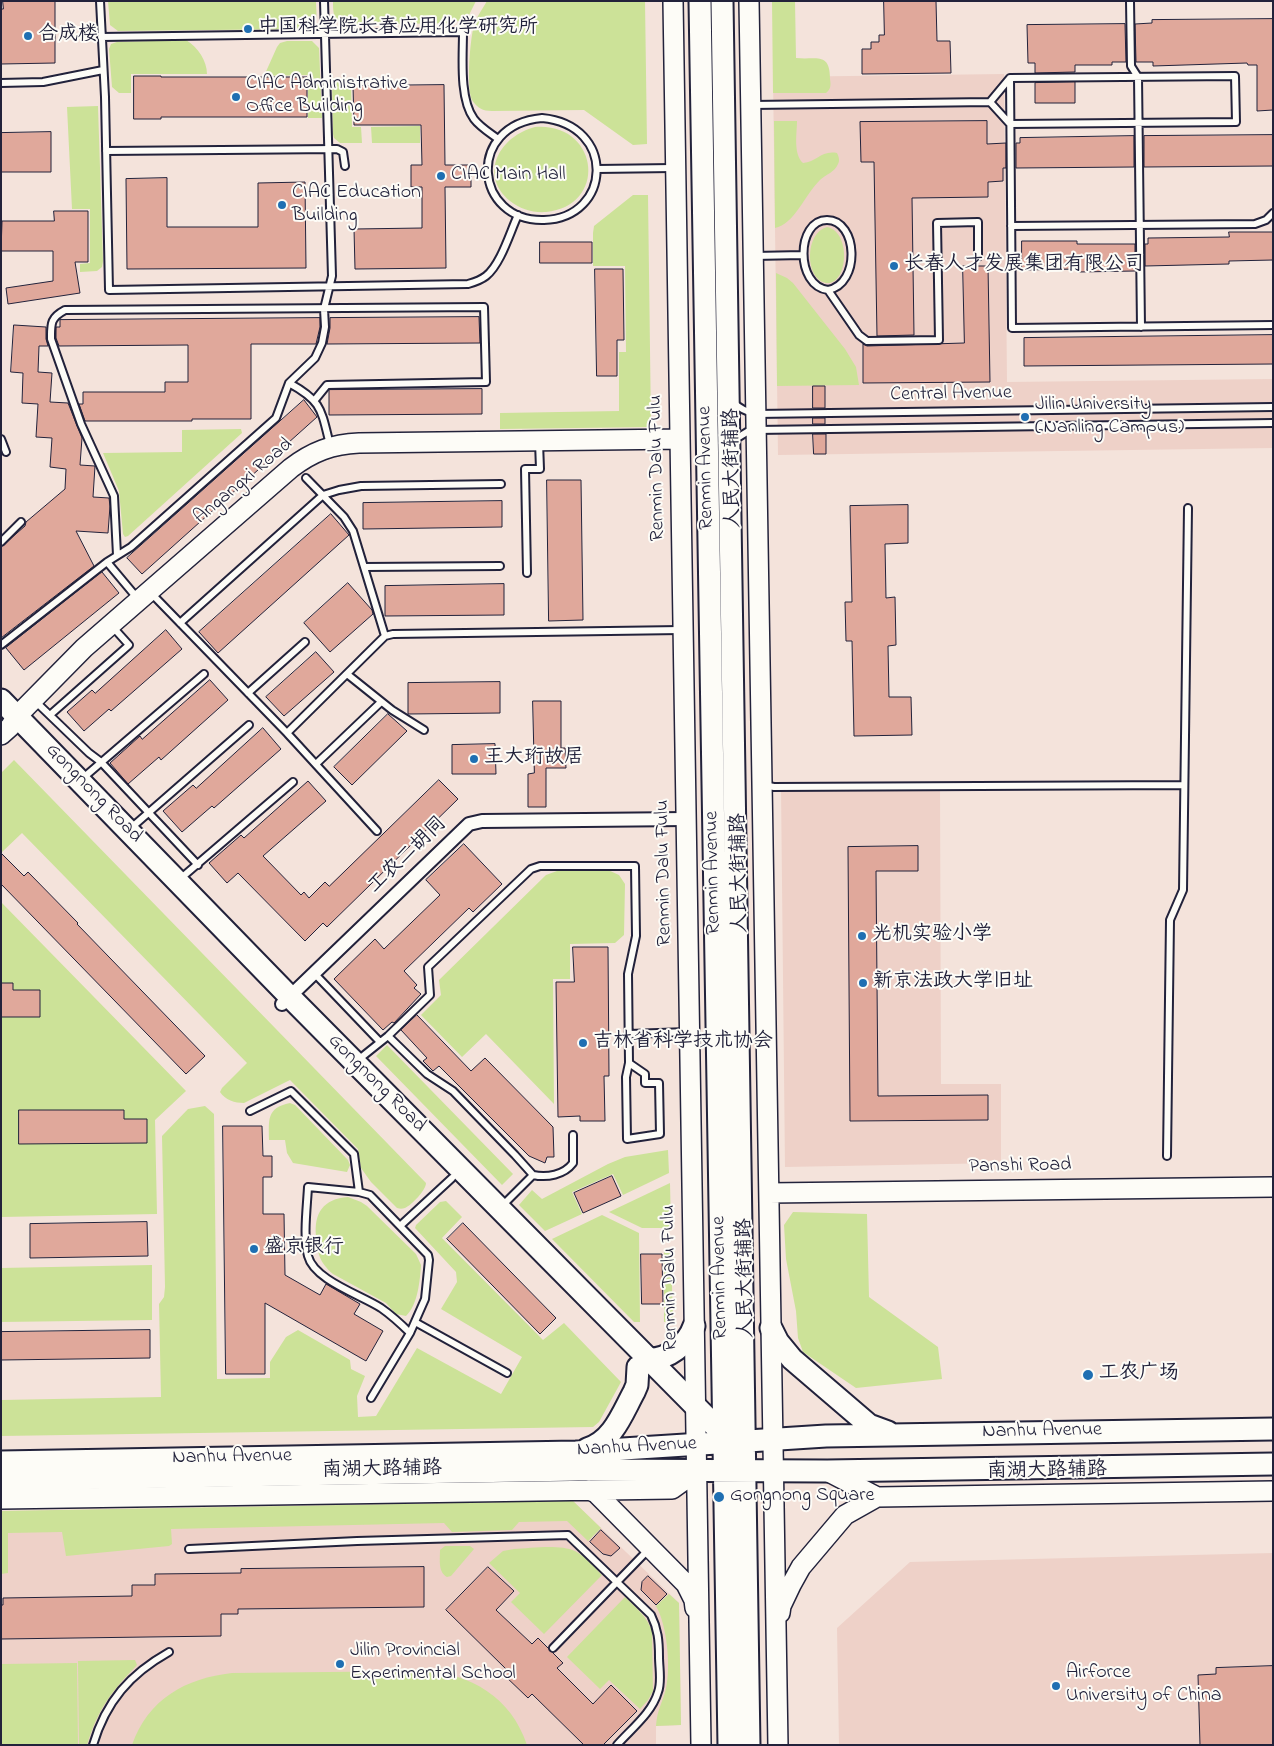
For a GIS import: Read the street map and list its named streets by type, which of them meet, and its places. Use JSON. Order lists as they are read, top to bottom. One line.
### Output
{"streets":{"main road":["Renmin Dalu Fulu","Renmin Avenue","人民大街辅路","Angangxi Road","Gongnong Road","Panshi Road","Nanhu Avenue","南湖大路辅路"],"street":["工农二胡同"],"lane":["Central Avenue"]},"crossings":[["Central Avenue","Renmin Avenue"],["Central Avenue","人民大街辅路"],["Renmin Dalu Fulu","Renmin Avenue"],["Renmin Dalu Fulu","Angangxi Road"],["Renmin Dalu Fulu","Gongnong Road"],["Renmin Dalu Fulu","工农二胡同"],["Renmin Dalu Fulu","Nanhu Avenue"],["Renmin Dalu Fulu","南湖大路辅路"],["Renmin Avenue","Gongnong Road"],["Renmin Avenue","Nanhu Avenue"],["人民大街辅路","Panshi Road"],["人民大街辅路","Nanhu Avenue"],["Angangxi Road","Gongnong Road"],["Gongnong Road","工农二胡同"],["Gongnong Road","Nanhu Avenue"],["Nanhu Avenue","南湖大路辅路"]],"places":["中国科学院长春应用化学研究所","合成楼","CIAC Administrative Office Building","CIAC Main Hall","CIAC Education Building","长春人才发展集团有限公司","Jilin University (Nanling Campus)","王大珩故居","光机实验小学","新京法政大学旧址","吉林省科学技术协会","盛京银行","工农广场","Gongnong Square","Jilin Provincial Experimental School","Airforce University of China"]}
